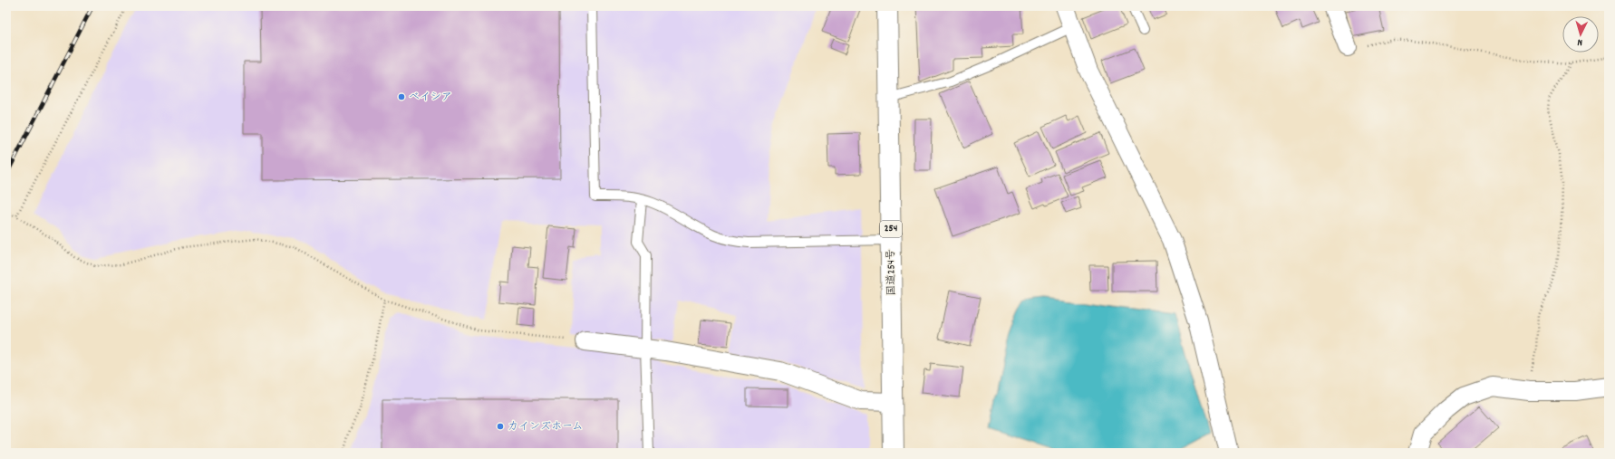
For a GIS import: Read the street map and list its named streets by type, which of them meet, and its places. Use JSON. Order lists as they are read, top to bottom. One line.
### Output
{"streets":{"highway":["254","国道254号"]},"places":["ベイシア","カインズホーム"],"north":"bottom"}
